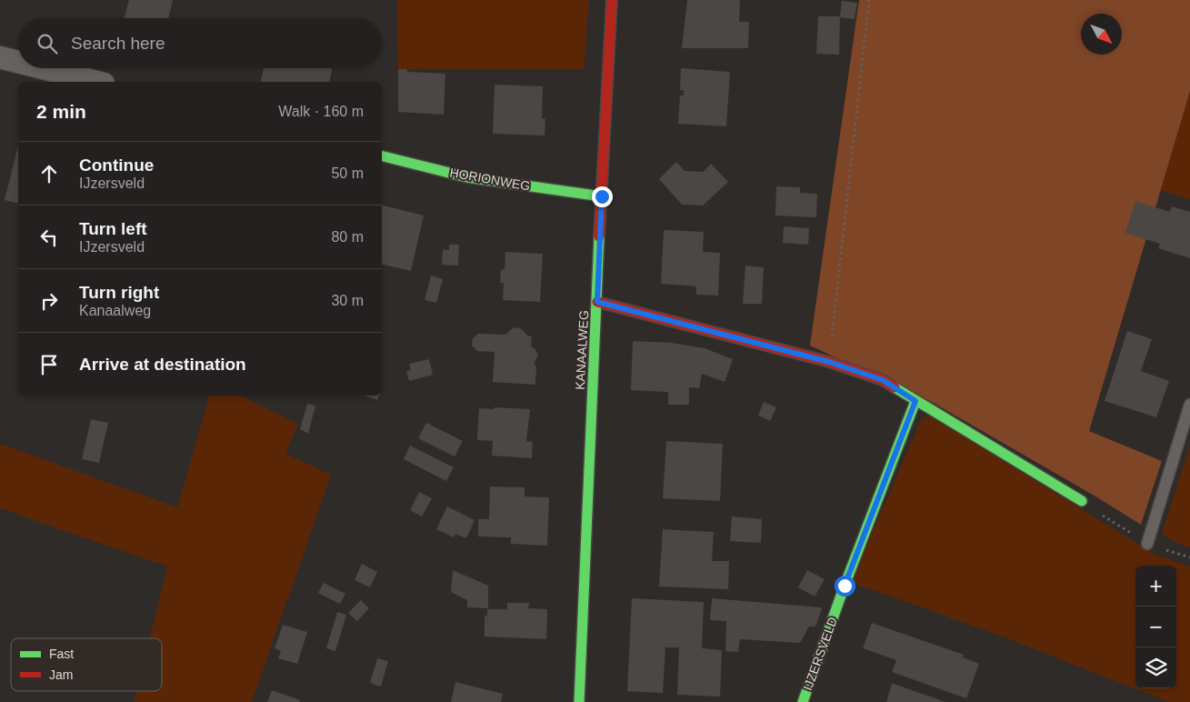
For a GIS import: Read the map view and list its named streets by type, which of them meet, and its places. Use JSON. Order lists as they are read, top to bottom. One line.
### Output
{"streets":{"street":["HORIONWEG","KANAALWEG","IJZERSVELD"]},"crossings":[["HORIONWEG","KANAALWEG"]],"legend":["Fast","Jam"],"north":"bottom right","page":{"search":"Search here","heading":["2 min","Walk · 160 m"],"list":[["Continue","IJzersveld","50 m"],["Turn left","IJzersveld","80 m"],["Turn right","Kanaalweg","30 m"],"Arrive at destination"],"map_buttons":["+","−"]}}
